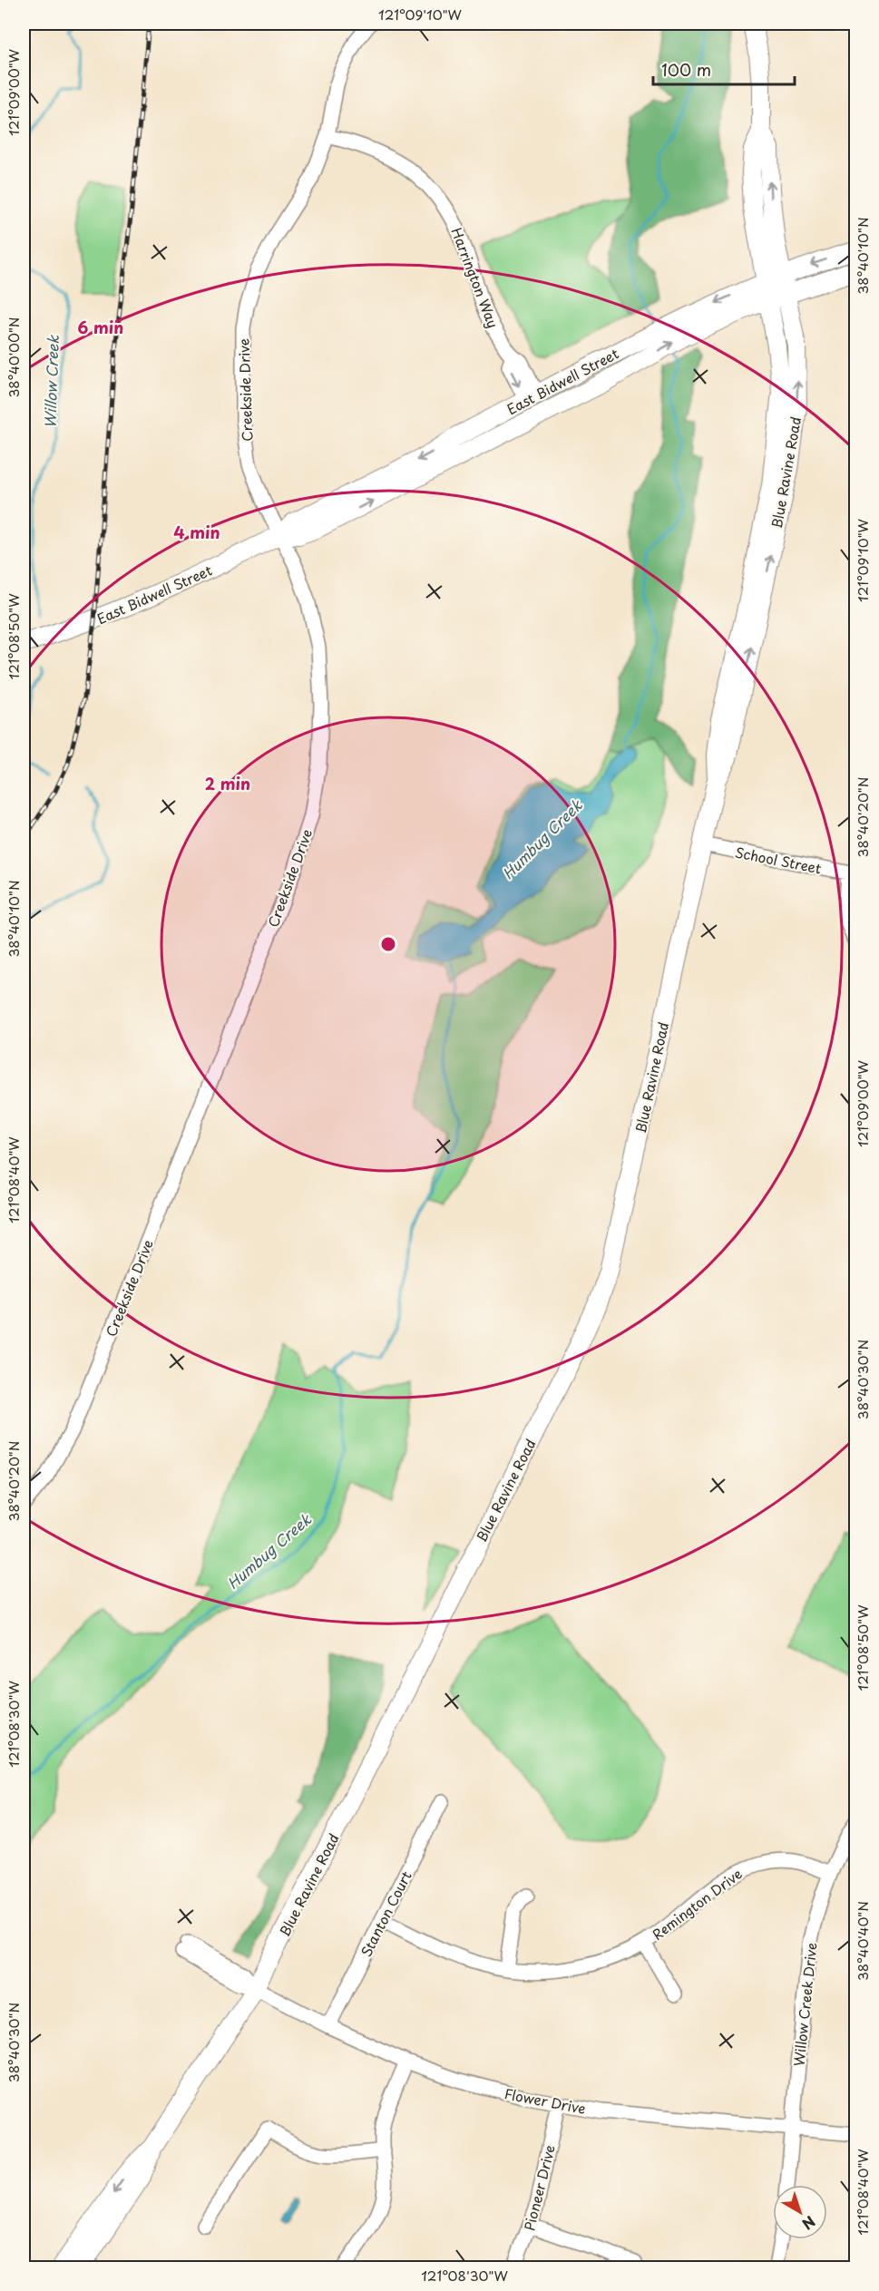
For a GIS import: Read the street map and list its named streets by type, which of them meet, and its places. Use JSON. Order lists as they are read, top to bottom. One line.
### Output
{"streets":{"main road":["East Bidwell Street","Blue Ravine Road"],"street":["Harrington Way","Creekside Drive","School Street","Remington Drive","Stanton Court","Willow Creek Drive","Flower Drive","Pioneer Drive"]},"crossings":[["Harrington Way","East Bidwell Street"],["Harrington Way","Creekside Drive"],["East Bidwell Street","Creekside Drive"],["East Bidwell Street","Blue Ravine Road"],["Blue Ravine Road","School Street"],["Blue Ravine Road","Flower Drive"],["Remington Drive","Stanton Court"],["Remington Drive","Willow Creek Drive"],["Stanton Court","Flower Drive"],["Willow Creek Drive","Flower Drive"],["Flower Drive","Pioneer Drive"]],"water":["Willow Creek","Humbug Creek"],"scale_bar":"100 m","north":"bottom right","coordinates":["121°09'10\"W","121°09'00\"W","38°40'10\"N","38°40'00\"N","121°08'50\"W","38°40'20\"N","121°08'40\"W","38°40'30\"N","121°08'30\"W","38°40'40\"N"],"rings":["6 min","4 min","2 min"]}
